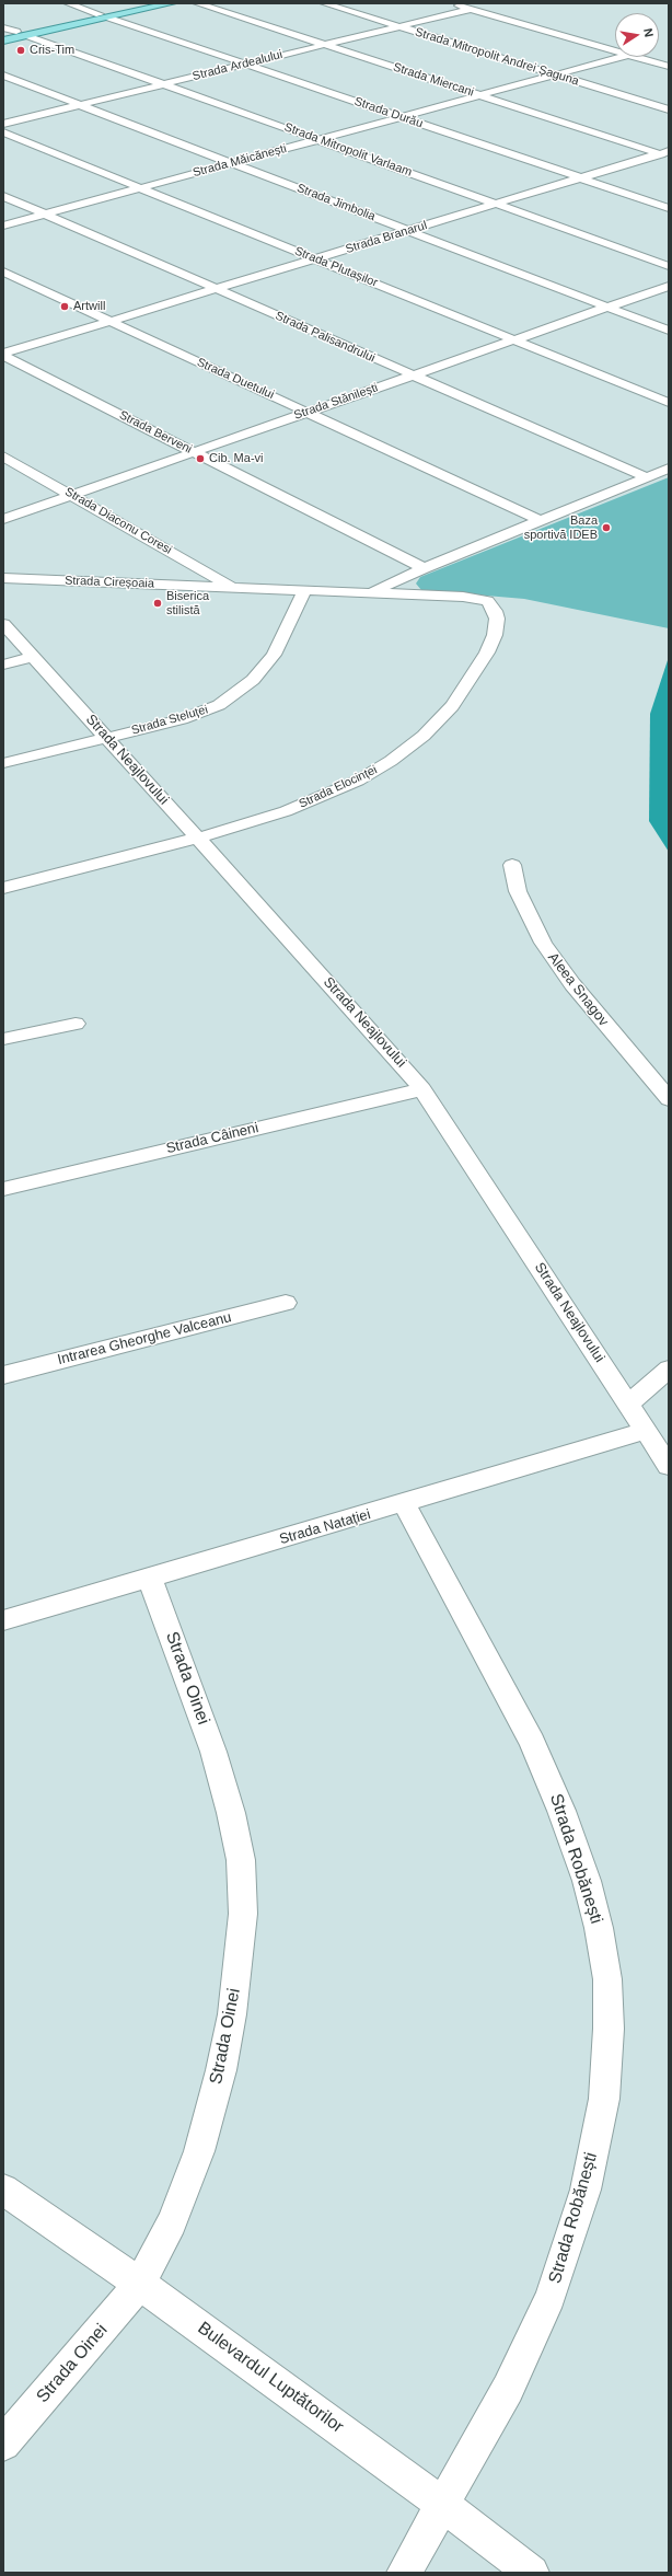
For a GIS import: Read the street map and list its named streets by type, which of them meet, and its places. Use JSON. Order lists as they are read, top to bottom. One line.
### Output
{"streets":{"street":["Strada Mitropolit Andrei Șaguna","Strada Ardealului","Strada Miercani","Strada Durău","Strada Mitropolit Varlaam","Strada Măicănești","Strada Jimbolia","Strada Branarul","Strada Plutașilor","Strada Palisandrului","Strada Duetului","Strada Stănilești","Strada Berveni","Strada Diaconu Coresi","Strada Cireșoaia","Strada Steluței","Strada Neajlovului","Strada Elocinței","Aleea Snagov","Strada Câineni","Intrarea Gheorghe Valceanu","Strada Natației","Strada Oinei","Strada Robănești","Bulevardul Luptătorilor"]},"crossings":[["Strada Mitropolit Andrei Șaguna","Strada Ardealului"],["Strada Mitropolit Andrei Șaguna","Strada Măicănești"],["Strada Ardealului","Strada Miercani"],["Strada Ardealului","Strada Durău"],["Strada Ardealului","Strada Mitropolit Varlaam"],["Strada Ardealului","Strada Jimbolia"],["Strada Miercani","Strada Măicănești"],["Strada Miercani","Strada Branarul"],["Strada Durău","Strada Măicănești"],["Strada Durău","Strada Branarul"],["Strada Mitropolit Varlaam","Strada Măicănești"],["Strada Mitropolit Varlaam","Strada Branarul"],["Strada Măicănești","Strada Jimbolia"],["Strada Măicănești","Strada Plutașilor"],["Strada Măicănești","Strada Palisandrului"],["Strada Jimbolia","Strada Branarul"],["Strada Jimbolia","Strada Stănilești"],["Strada Branarul","Strada Plutașilor"],["Strada Branarul","Strada Palisandrului"],["Strada Branarul","Strada Duetului"],["Strada Branarul","Strada Berveni"],["Strada Plutașilor","Strada Stănilești"],["Strada Palisandrului","Strada Stănilești"],["Strada Duetului","Strada Stănilești"],["Strada Stănilești","Strada Berveni"],["Strada Stănilești","Strada Diaconu Coresi"],["Strada Diaconu Coresi","Strada Cireșoaia"],["Strada Cireșoaia","Strada Steluței"],["Strada Cireșoaia","Strada Elocinței"],["Strada Steluței","Strada Neajlovului"],["Strada Neajlovului","Strada Elocinței"],["Strada Neajlovului","Strada Câineni"],["Strada Neajlovului","Strada Natației"],["Strada Natației","Strada Oinei"],["Strada Natației","Strada Robănești"],["Strada Oinei","Bulevardul Luptătorilor"],["Strada Robănești","Bulevardul Luptătorilor"]],"places":["Cris-Tim","Artwill","Cib. Ma-vi","Baza sportivă IDEB","Biserica stilistă"],"north":"right"}
